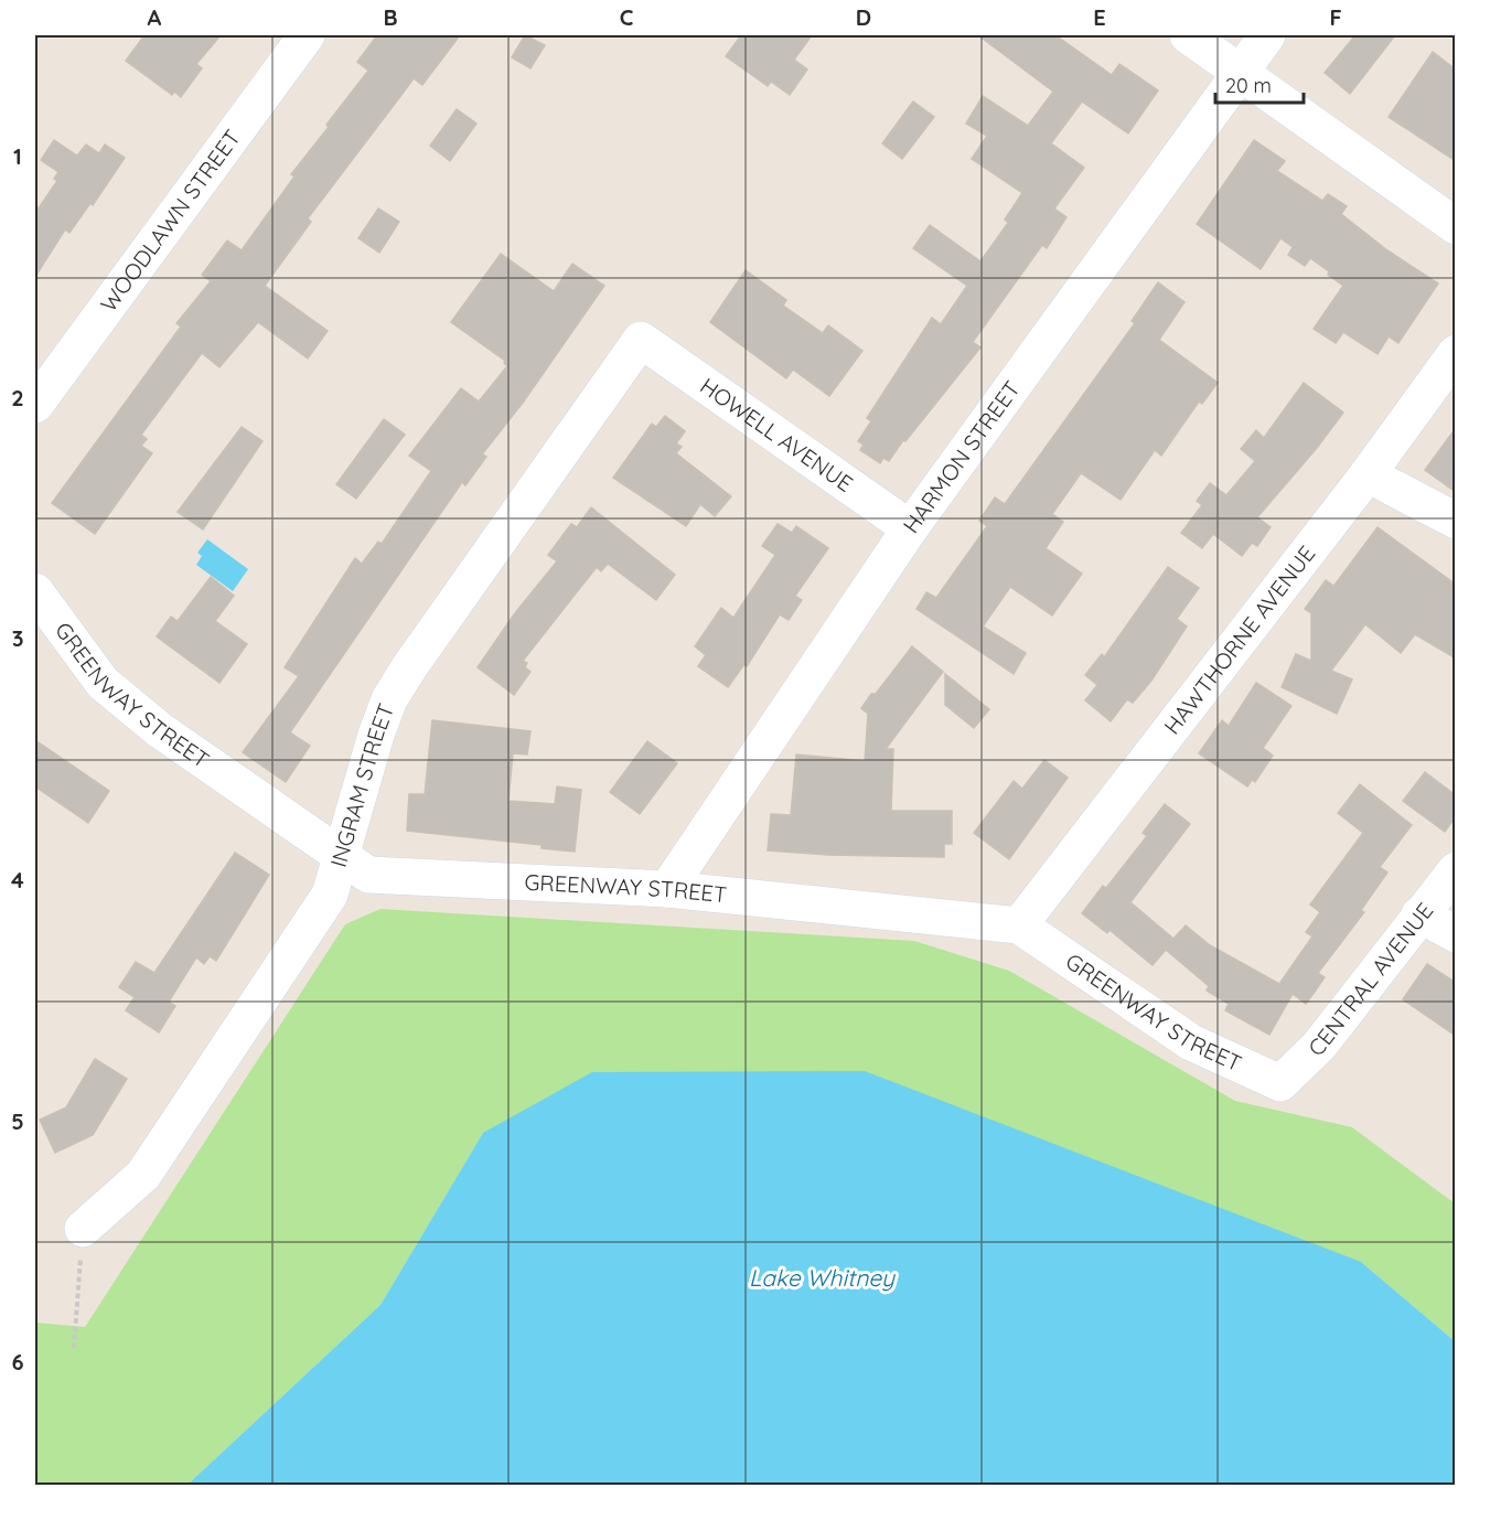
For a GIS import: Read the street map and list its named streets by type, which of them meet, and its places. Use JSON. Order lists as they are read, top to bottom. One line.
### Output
{"streets":{"street":["WOODLAWN STREET","HOWELL AVENUE","HARMON STREET","HAWTHORNE AVENUE","GREENWAY STREET","INGRAM STREET","CENTRAL AVENUE"]},"crossings":[["HOWELL AVENUE","HARMON STREET"],["HOWELL AVENUE","INGRAM STREET"],["HARMON STREET","GREENWAY STREET"],["HAWTHORNE AVENUE","GREENWAY STREET"],["GREENWAY STREET","INGRAM STREET"],["GREENWAY STREET","CENTRAL AVENUE"]],"water":["Lake Whitney"],"scale_bar":"20 m","grid":{"columns":["A","B","C","D","E","F"],"rows":["1","2","3","4","5","6"]}}
